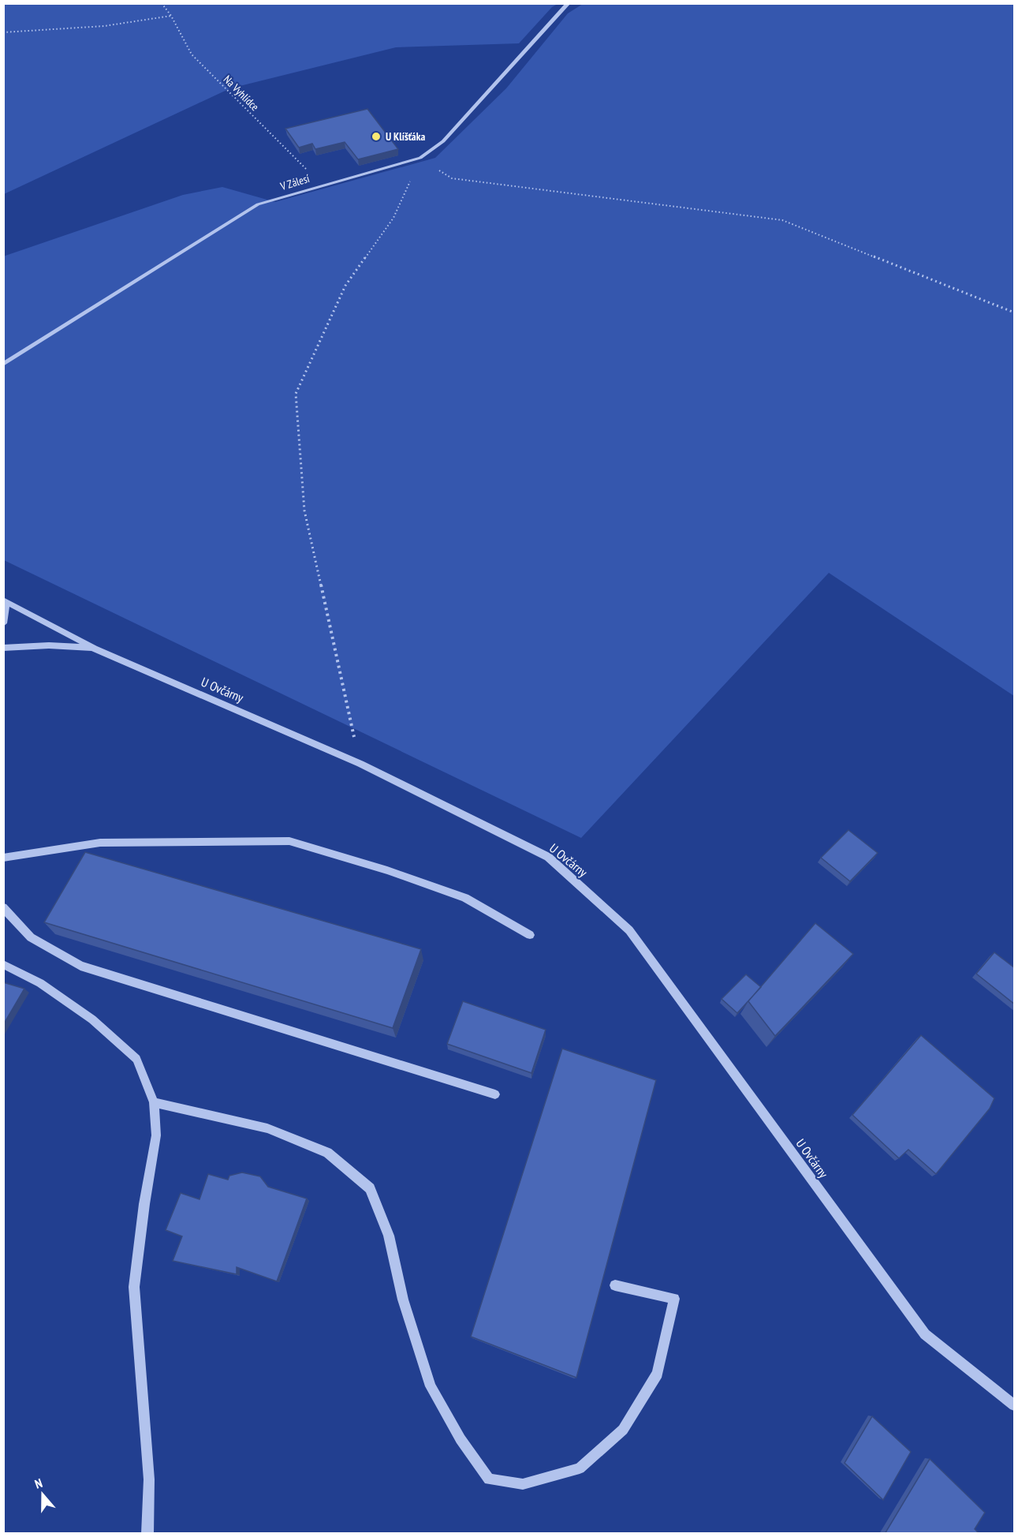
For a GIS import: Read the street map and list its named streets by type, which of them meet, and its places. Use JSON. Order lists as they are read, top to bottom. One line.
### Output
{"streets":{"street":["V Zálesí","U Ovčárny"],"path":["Na Vyhlídce"]},"crossings":[["Na Vyhlídce","V Zálesí"]],"places":["U Klíšťáka"],"north":"top"}
